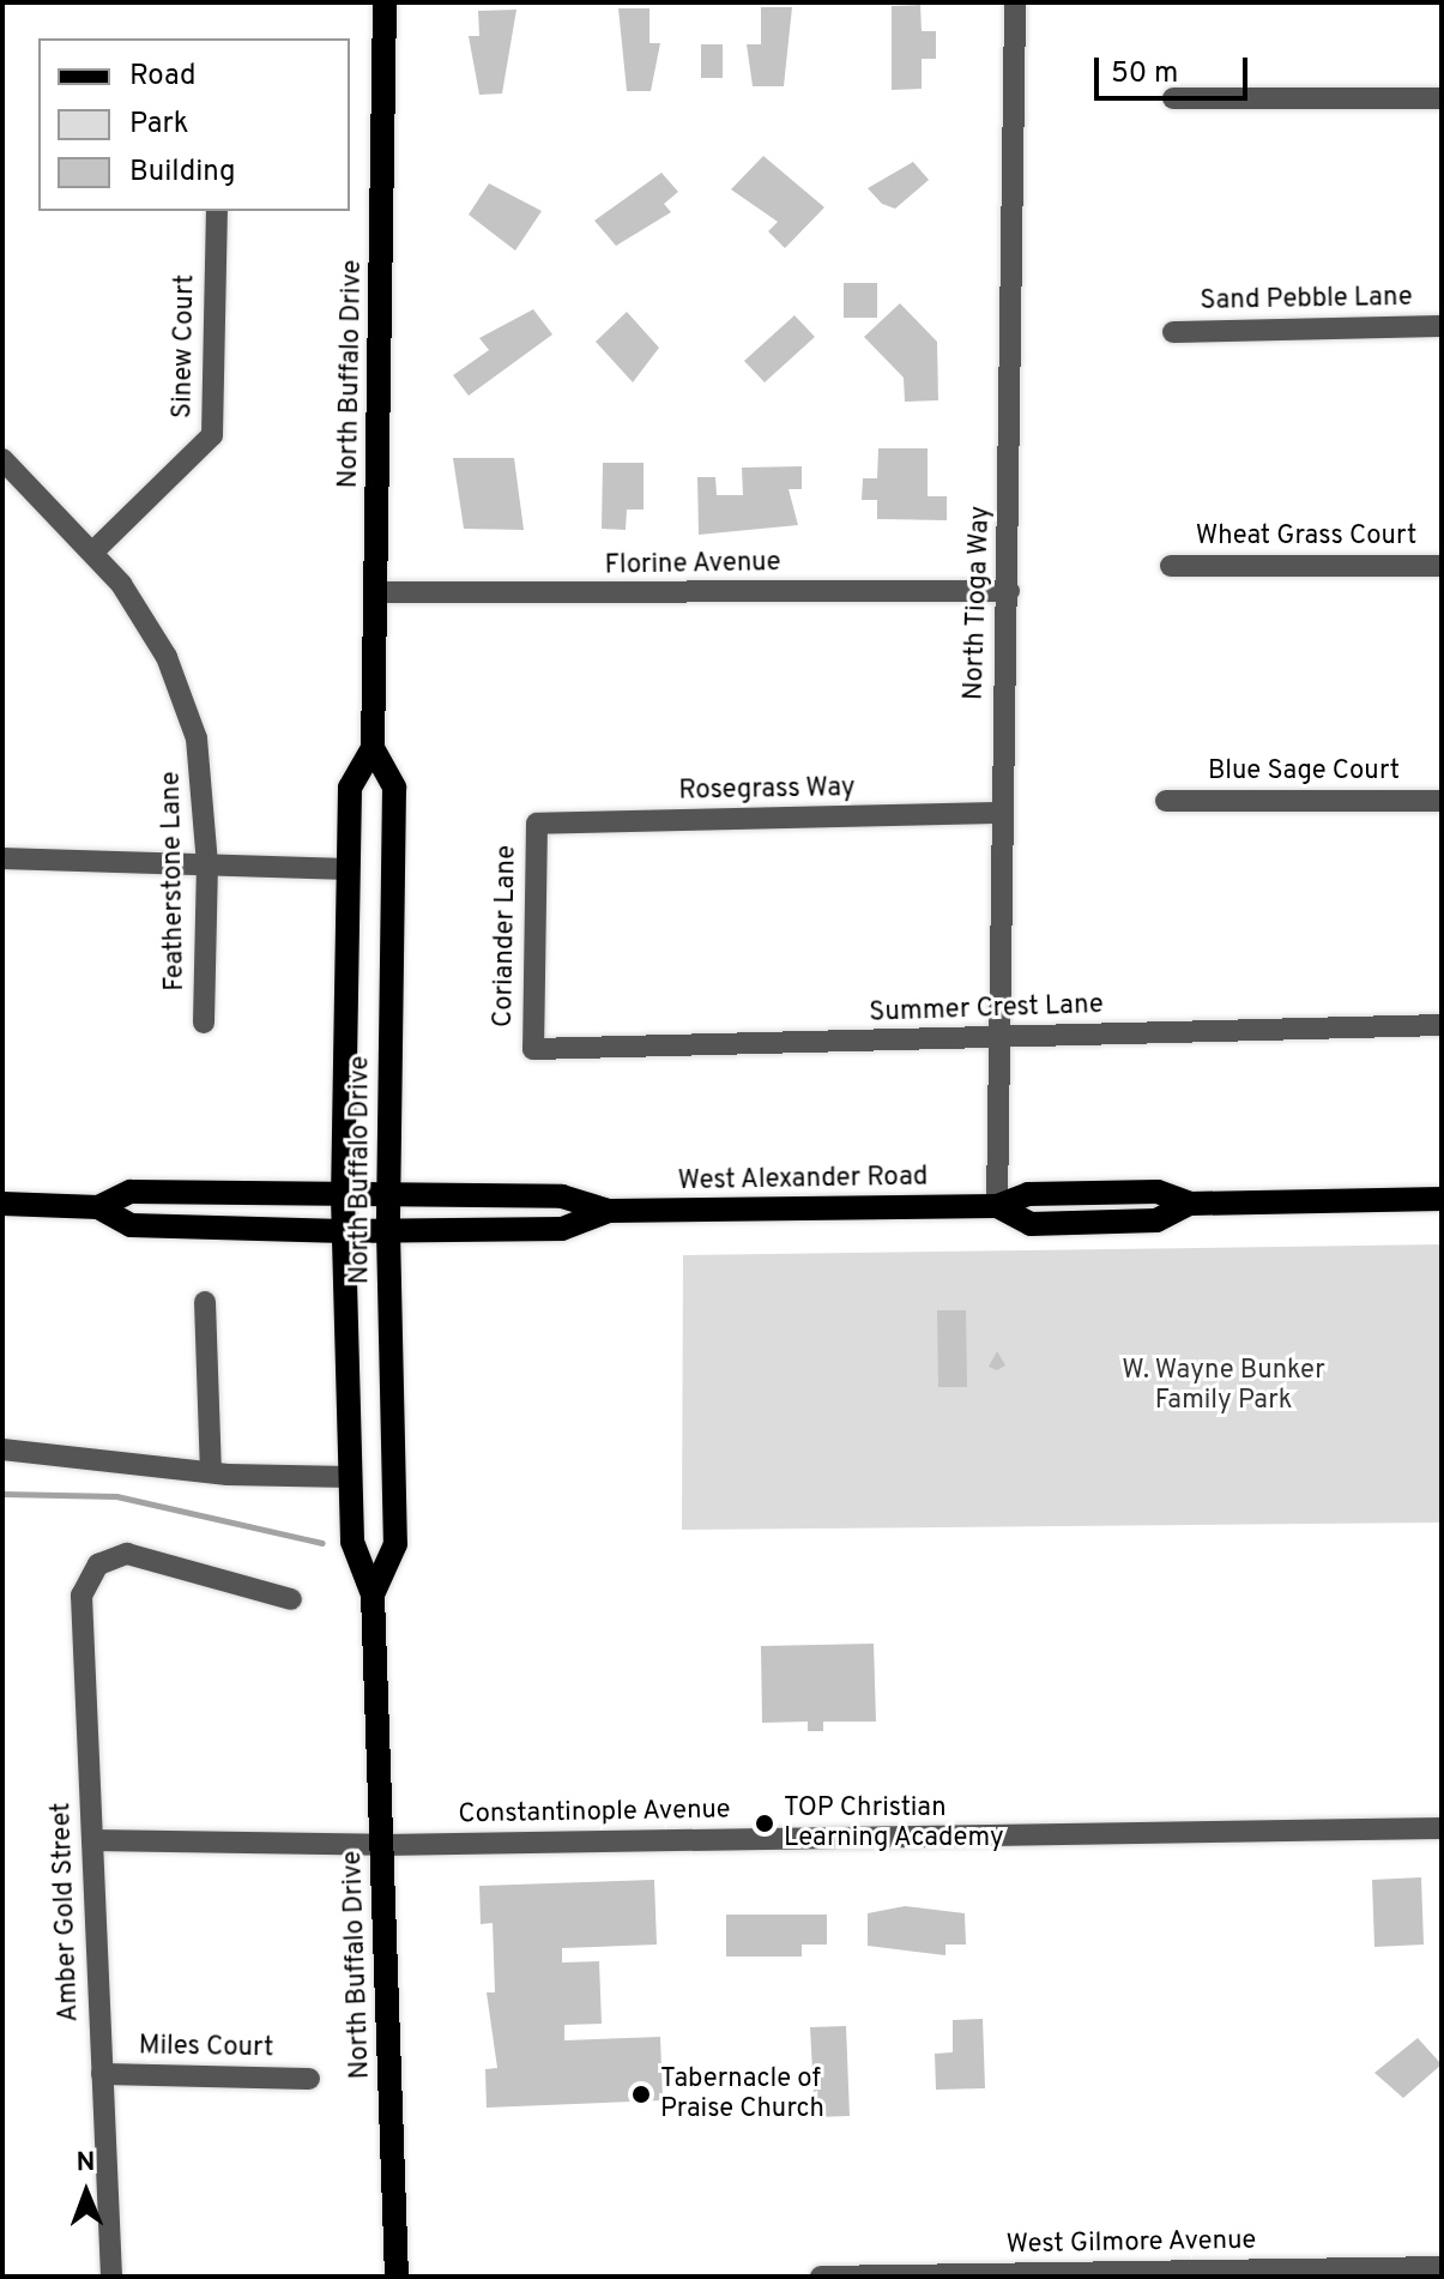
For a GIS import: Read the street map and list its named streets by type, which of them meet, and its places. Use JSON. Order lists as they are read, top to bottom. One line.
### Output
{"streets":{"main road":["North Buffalo Drive","West Alexander Road"],"street":["Sand Pebble Lane","Sinew Court","Wheat Grass Court","Florine Avenue","North Tioga Way","Blue Sage Court","Rosegrass Way","Featherstone Lane","Coriander Lane","Summer Crest Lane","Constantinople Avenue","Amber Gold Street","Miles Court","West Gilmore Avenue"]},"crossings":[["Sinew Court","Featherstone Lane"],["North Buffalo Drive","Florine Avenue"],["North Buffalo Drive","West Alexander Road"],["North Buffalo Drive","Constantinople Avenue"],["Florine Avenue","North Tioga Way"],["North Tioga Way","Rosegrass Way"],["North Tioga Way","Summer Crest Lane"],["North Tioga Way","West Alexander Road"],["Rosegrass Way","Coriander Lane"],["Coriander Lane","Summer Crest Lane"],["Constantinople Avenue","Amber Gold Street"],["Amber Gold Street","Miles Court"]],"parks":["W. Wayne Bunker Family Park"],"places":["TOP Christian Learning Academy","Tabernacle of Praise Church"],"legend":["Road","Park","Building"],"scale_bar":"50 m","north":"top"}
